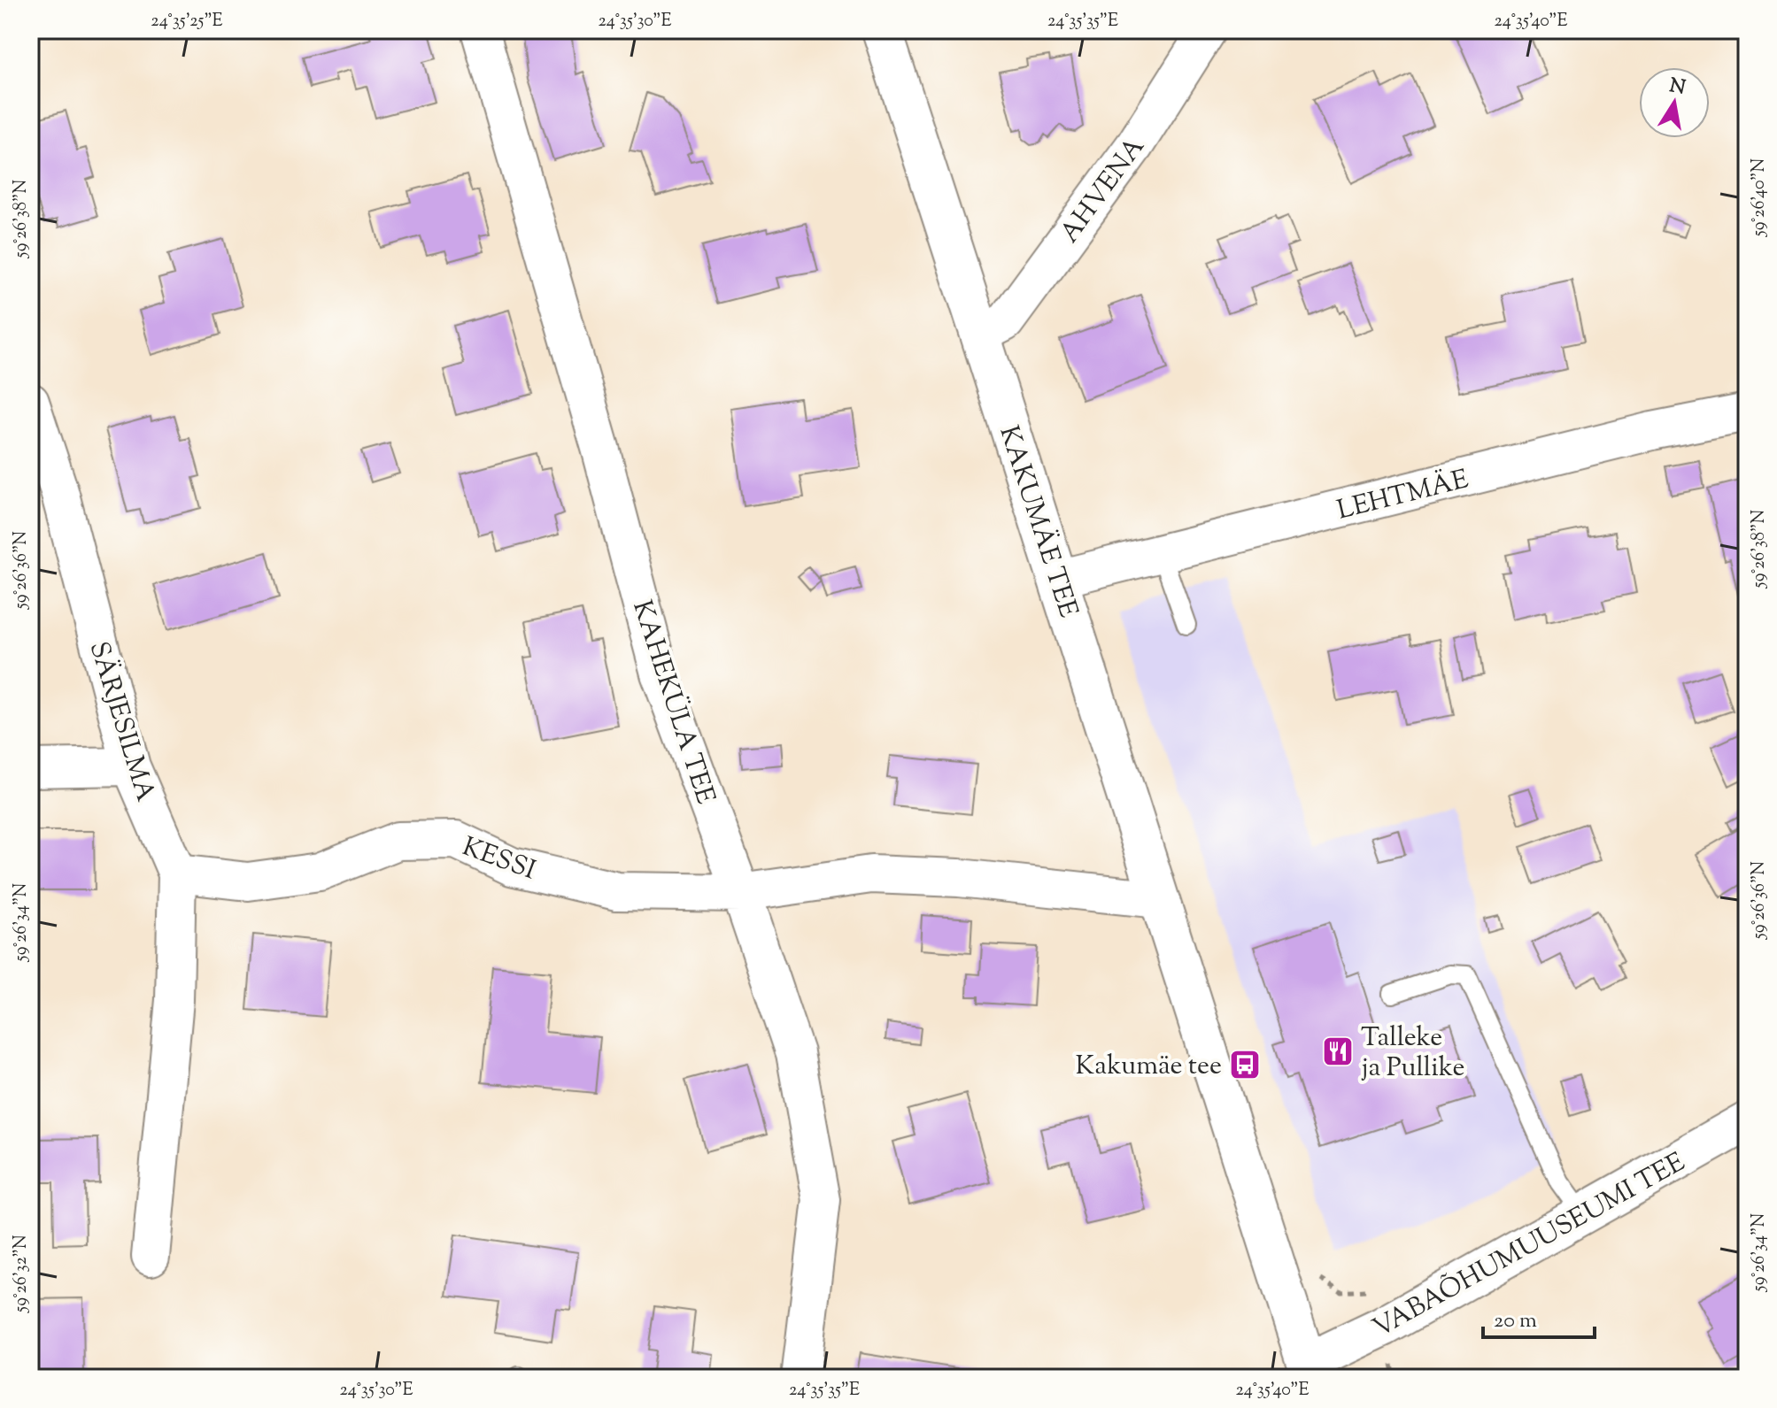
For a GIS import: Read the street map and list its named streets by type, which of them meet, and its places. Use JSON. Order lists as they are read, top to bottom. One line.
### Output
{"streets":{"street":["AHVENA","LEHTMÄE","KAKUMÄE TEE","KAHEKÜLA TEE","SÄRJESILMA","KESSI","VABAÕHUMUUSEUMI TEE"]},"crossings":[["AHVENA","KAKUMÄE TEE"],["LEHTMÄE","KAKUMÄE TEE"],["KAKUMÄE TEE","KESSI"],["KAKUMÄE TEE","VABAÕHUMUUSEUMI TEE"],["KAHEKÜLA TEE","KESSI"],["SÄRJESILMA","KESSI"]],"places":{"restaurant":["Talleke ja Pullike"],"bus stop":["Kakumäe tee"]},"scale_bar":"20 m","north":"top","coordinates":["24°35'25\"E","24°35'30\"E","24°35'35\"E","24°35'40\"E","59°26'40\"N","59°26'38\"N","59°26'36\"N","59°26'34\"N","59°26'32\"N"]}
